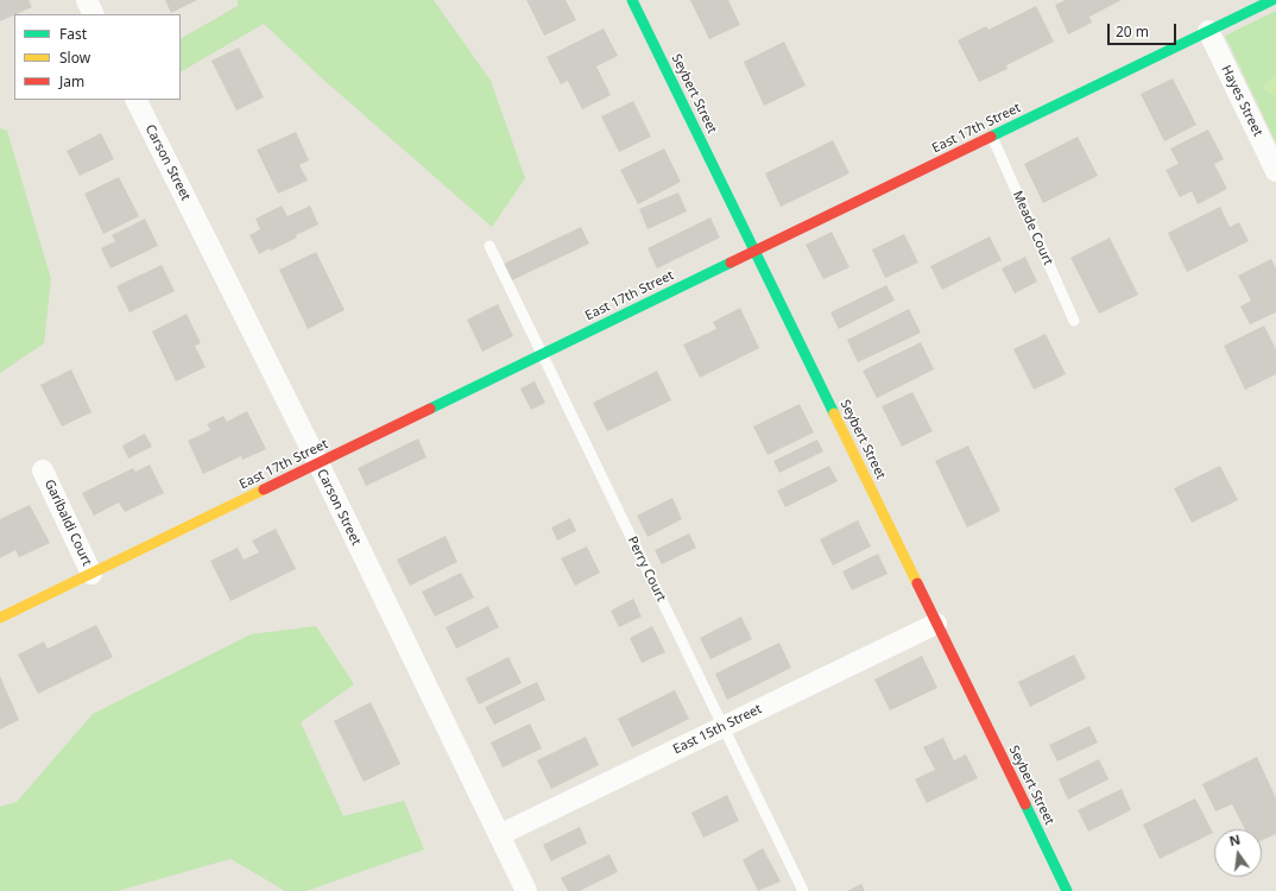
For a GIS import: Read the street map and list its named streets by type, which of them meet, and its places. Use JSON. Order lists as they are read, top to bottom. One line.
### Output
{"streets":{"street":["Seybert Street","Hayes Street","East 17th Street","Carson Street","Garibaldi Court","East 15th Street"],"lane":["Meade Court","Perry Court"]},"crossings":[["Seybert Street","East 17th Street"],["Seybert Street","East 15th Street"],["Hayes Street","East 17th Street"],["East 17th Street","Carson Street"],["East 17th Street","Meade Court"],["East 17th Street","Garibaldi Court"],["East 17th Street","Perry Court"],["Carson Street","East 15th Street"],["Perry Court","East 15th Street"]],"legend":["Fast","Slow","Jam"],"scale_bar":"20 m","north":"top"}
